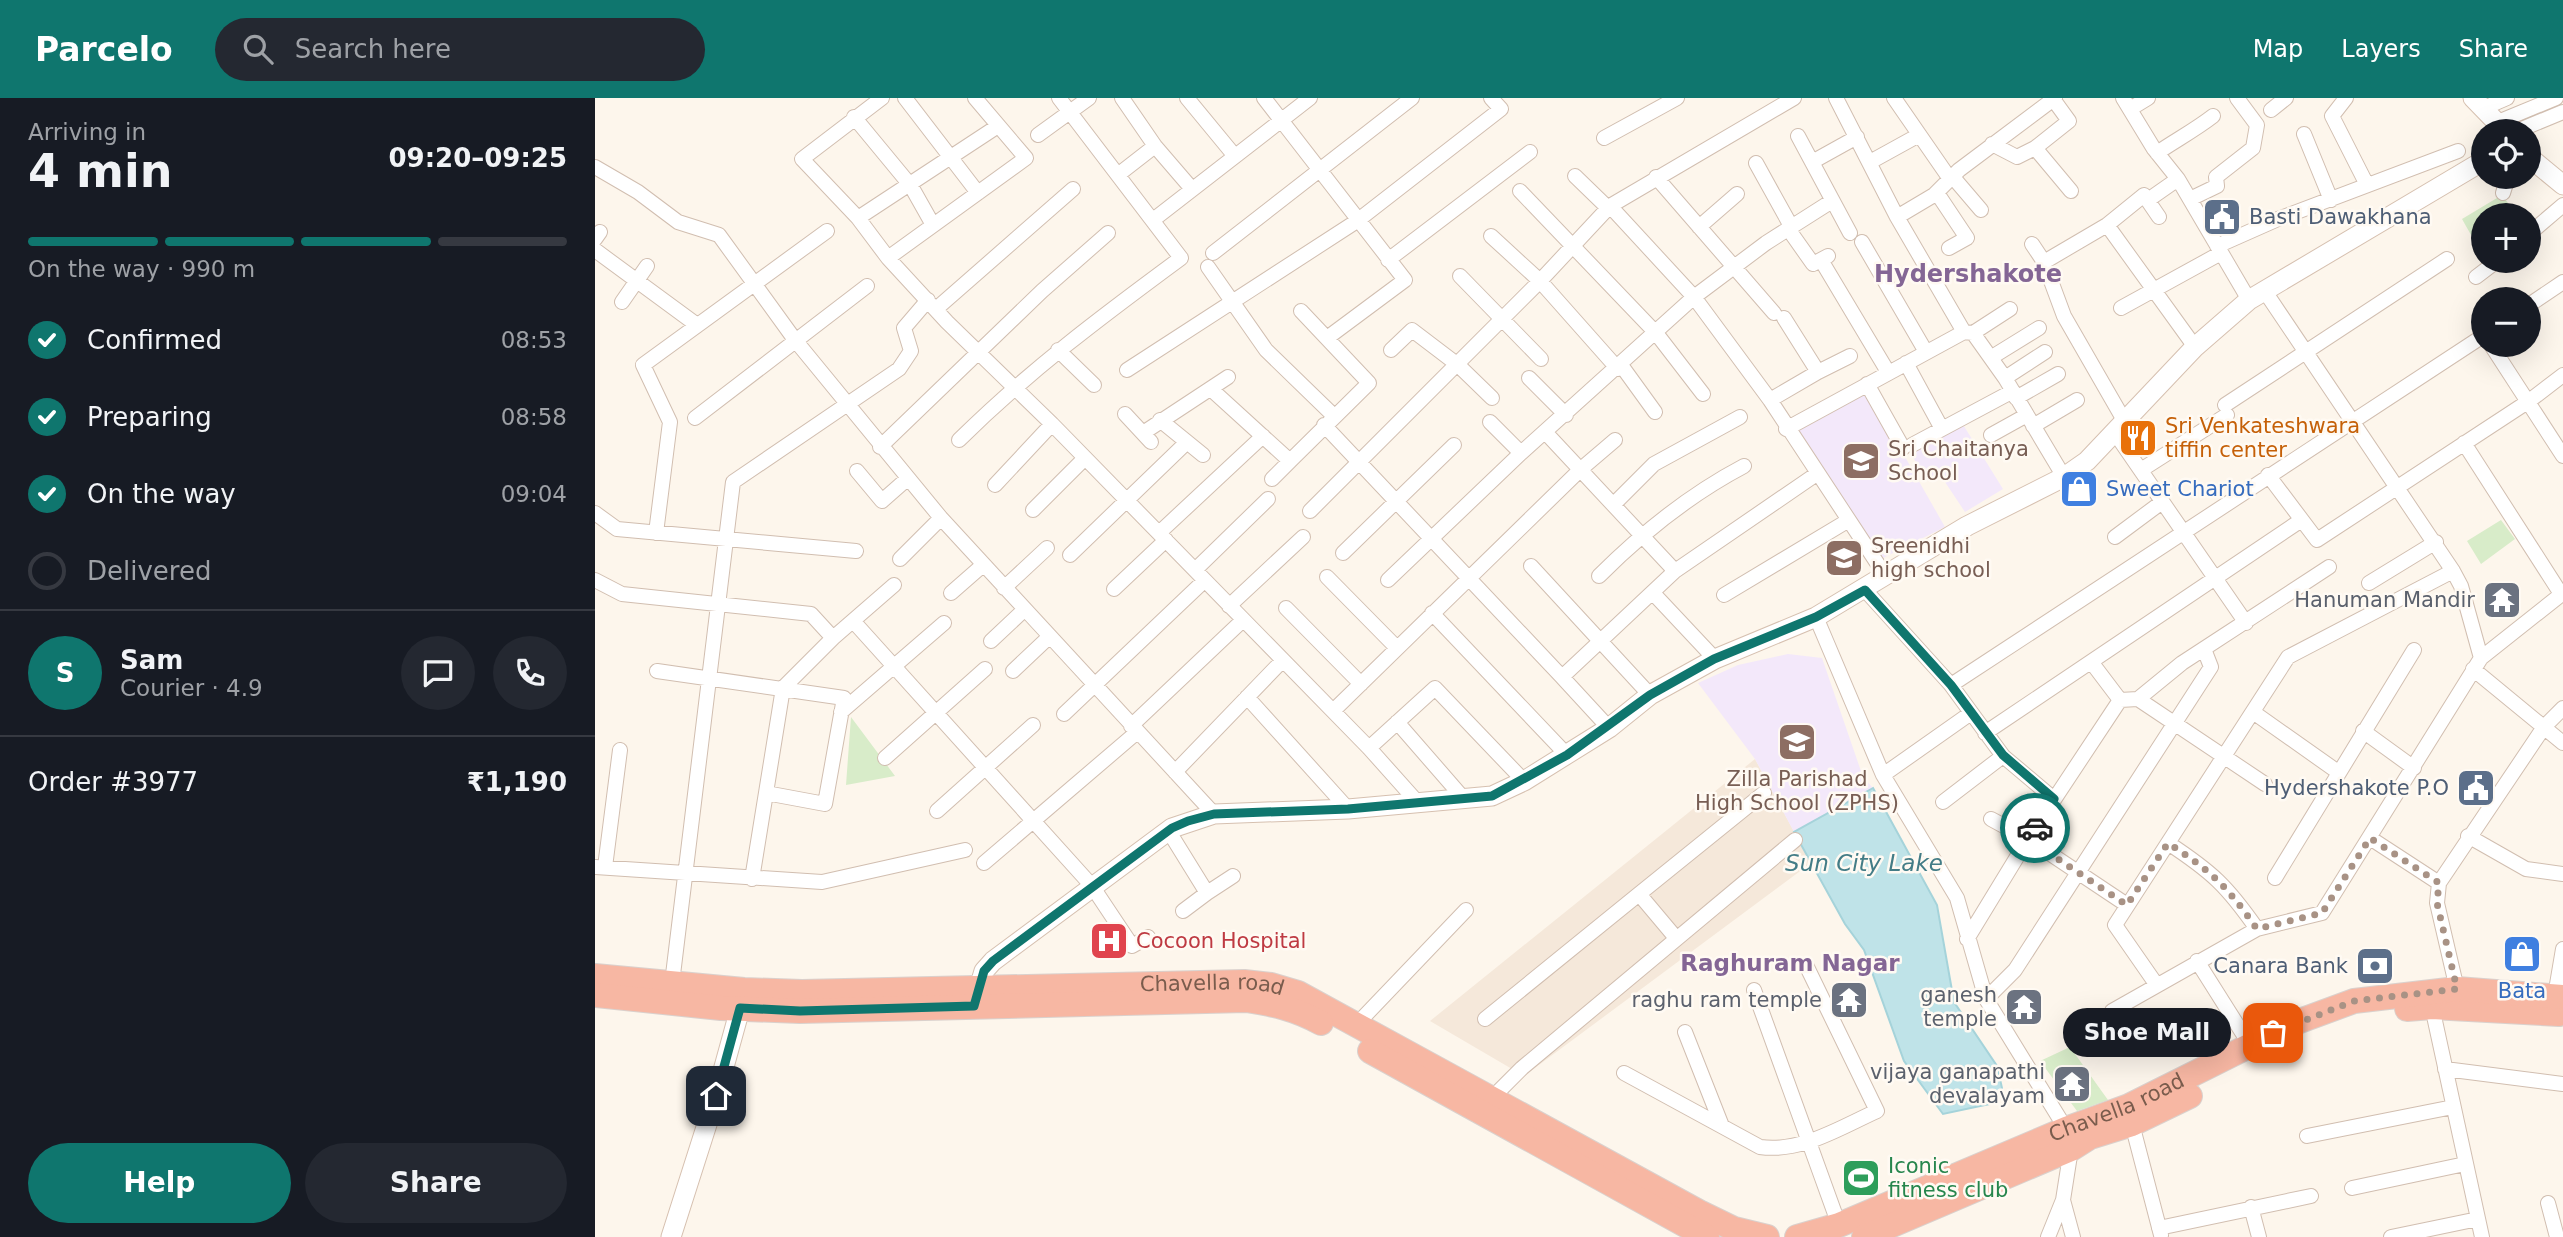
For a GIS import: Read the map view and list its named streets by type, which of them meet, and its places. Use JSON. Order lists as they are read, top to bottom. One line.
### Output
{"streets":{"highway":["Chavella road"]},"districts":["Hydershakote","Raghuram Nagar"],"water":["Sun City Lake"],"places":{"public building":["Basti Dawakhana","Hydershakote P.O"],"restaurant":["Sri Venkateshwara tiffin center"],"school or university":["Sri Chaitanya School","Sreenidhi high school","Zilla Parishad High School (ZPHS)"],"shop":["Sweet Chariot","Bata"],"temple":["Hanuman Mandir","raghu ram temple","ganesh temple","vijaya ganapathi devalayam"],"hospital":["Cocoon Hospital"],"bank":["Canara Bank"],"other":["Shoe Mall"],"sports":["Iconic fitness club"]},"page":{"header":"Parcelo","search":"Search here","nav":["Map","Layers","Share"],"heading":["4 min","Arriving in","09:20–09:25"],"panel":["Sam","Courier · 4.9","Order #3977","₹1,190"],"map_buttons":["+","−"],"bar":"On the way · 990 m","list":[["Confirmed","08:53"],["Preparing","08:58"],["On the way","09:04"],"Delivered"],"round":"S","bubble":"Shoe Mall","buttons":["Help","Share"]}}
